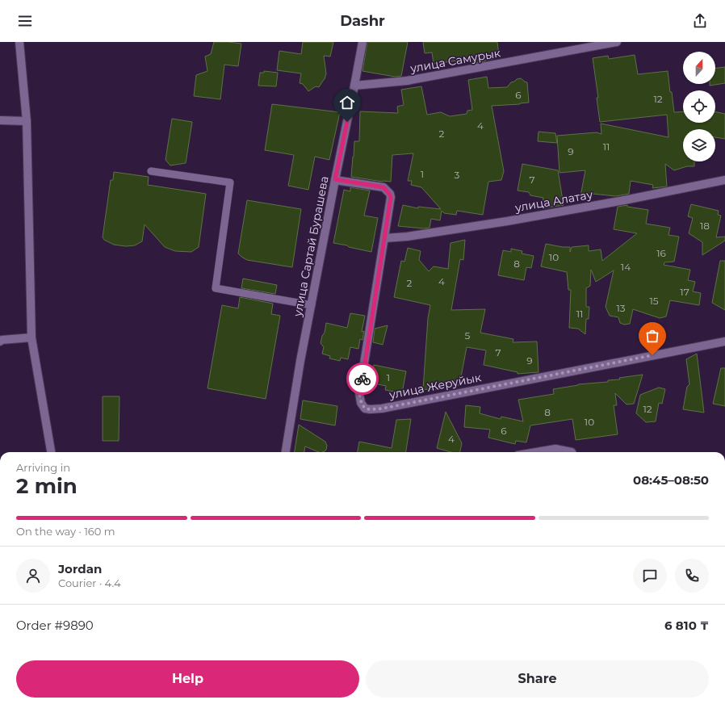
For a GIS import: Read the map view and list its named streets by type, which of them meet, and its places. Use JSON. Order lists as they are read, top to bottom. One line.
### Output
{"streets":{"street":["улица Самурык","улица Алатау","улица Сартай Бурашева","улица Жеруйык"]},"crossings":[["улица Самурык","улица Сартай Бурашева"],["улица Алатау","улица Жеруйык"],["улица Сартай Бурашева","улица Жеруйык"]],"house_numbers":["6","12","4","2","11","9","1","3","7","18","16","10","8","14","4","2","17","15","13","11","5","7","9","1","12","8","10","6","4"],"north":"top","page":{"header":"Dashr","heading":["2 min","Arriving in","08:45–08:50"],"panel":["Jordan","Courier · 4.4","Order #9890","6 810 ₸"],"bar":"On the way · 160 m","buttons":["Help","Share"]}}
